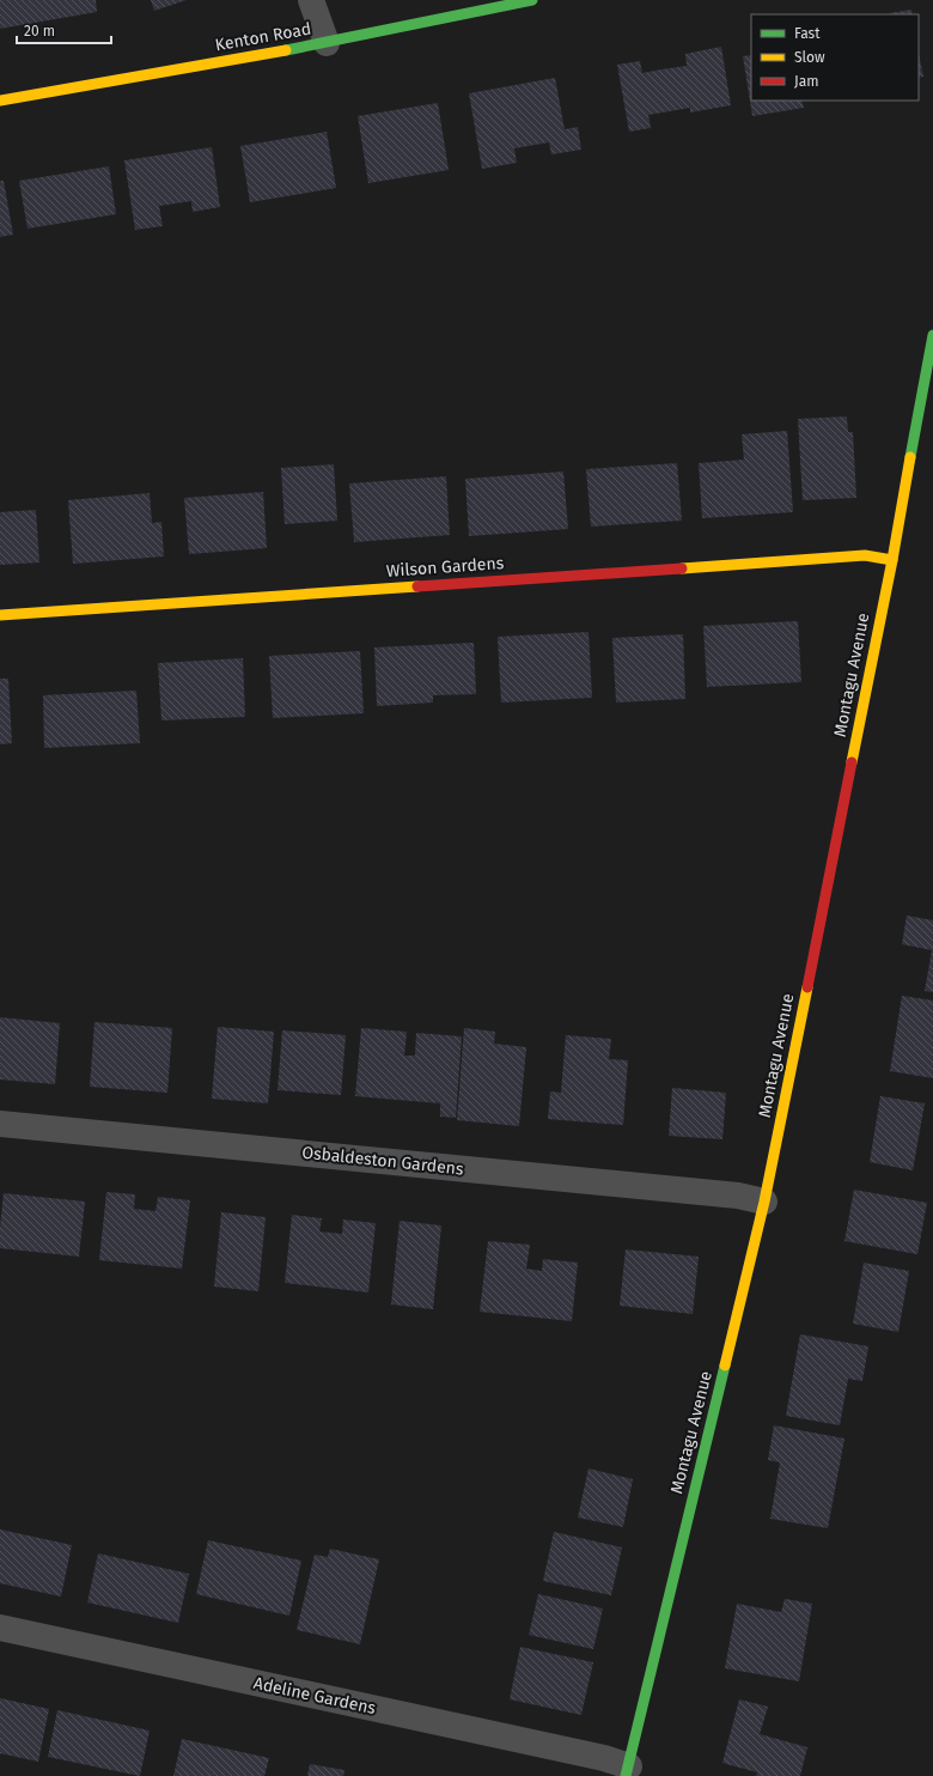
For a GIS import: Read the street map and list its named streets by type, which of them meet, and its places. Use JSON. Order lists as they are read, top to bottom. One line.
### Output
{"streets":{"street":["Kenton Road","Wilson Gardens","Montagu Avenue","Osbaldeston Gardens","Adeline Gardens"]},"crossings":[["Wilson Gardens","Montagu Avenue"],["Montagu Avenue","Osbaldeston Gardens"],["Montagu Avenue","Adeline Gardens"]],"legend":["Fast","Slow","Jam"],"scale_bar":"20 m"}
